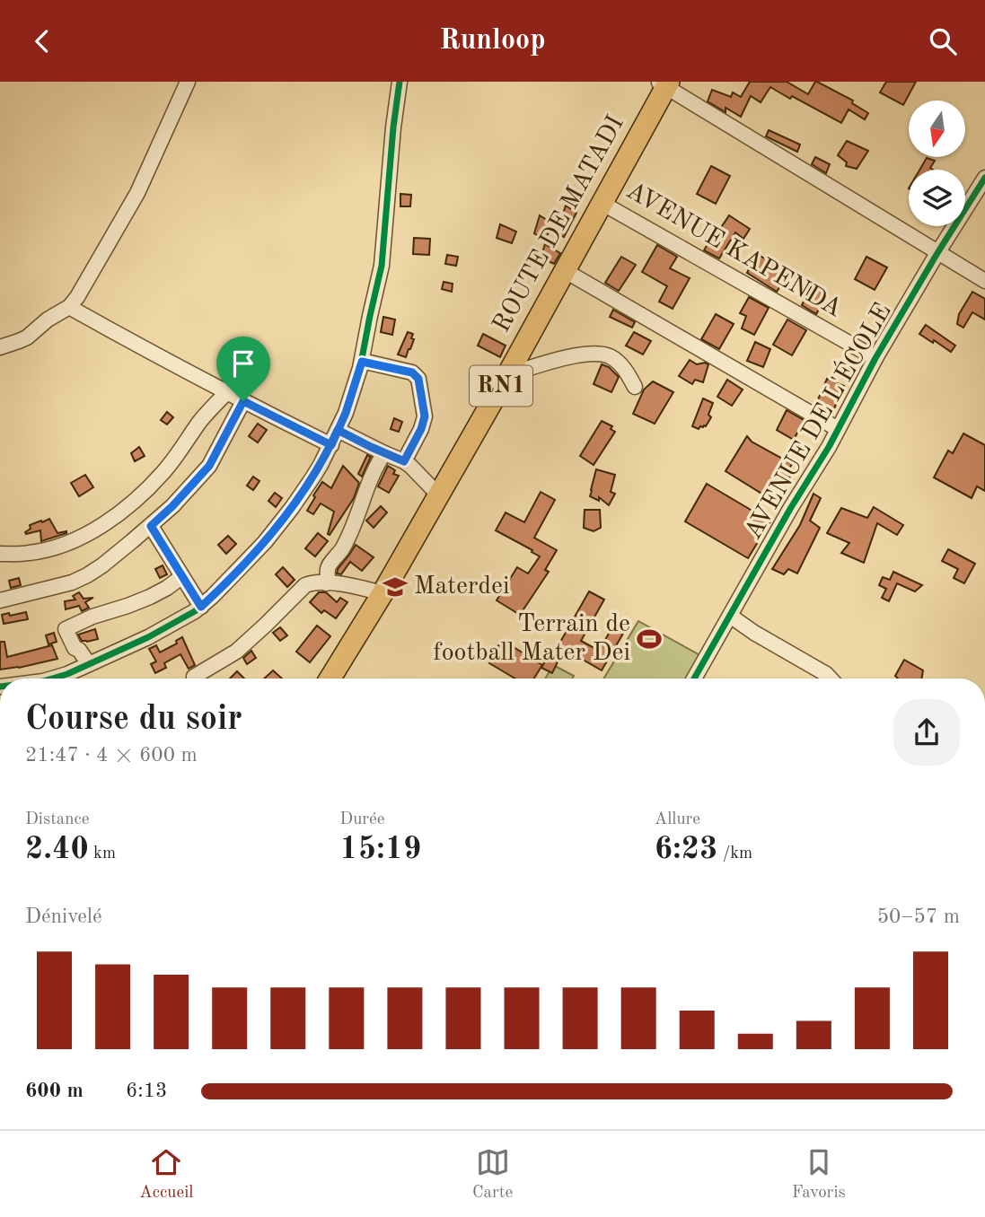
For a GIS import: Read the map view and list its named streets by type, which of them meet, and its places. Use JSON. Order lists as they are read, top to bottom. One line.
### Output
{"streets":{"highway":["ROUTE DE MATADI","RN1"],"street":["AVENUE KAPENDA","AVENUE DE L'ÉCOLE"]},"crossings":[["ROUTE DE MATADI","AVENUE KAPENDA"],["AVENUE KAPENDA","AVENUE DE L'ÉCOLE"]],"places":{"school or university":["Materdei"],"sports":["Terrain de football Mater Dei"]},"north":"bottom","page":{"header":"Runloop","heading":["Course du soir","21:47 · 4 × 600 m"],"stats":[["Distance","2.40 km"],["Durée","15:19"],["Allure","6:23 /km"]],"chart":["Dénivelé","50–57 m"],"list":[{"name":"600 m","note":"6:13"}],"tabs":["Accueil","Carte","Favoris"]}}
